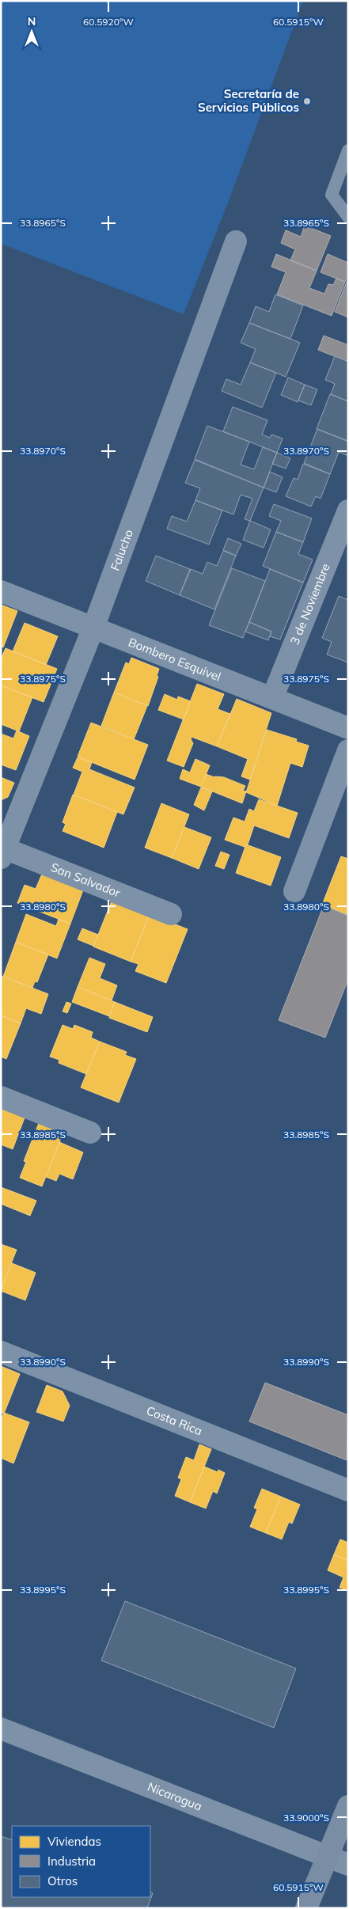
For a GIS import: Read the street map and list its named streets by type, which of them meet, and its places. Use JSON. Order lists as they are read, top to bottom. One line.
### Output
{"streets":{"street":["Falucho","3 de Noviembre","Bombero Esquivel","San Salvador","Costa Rica","Nicaragua"]},"crossings":[["Falucho","Bombero Esquivel"],["Falucho","San Salvador"],["3 de Noviembre","Bombero Esquivel"]],"places":["Secretaría de Servicios Públicos"],"legend":["Viviendas","Industria","Otros"],"north":"top","coordinates":["60.5920°W","60.5915°W","33.8965°S","33.8970°S","33.8975°S","33.8980°S","33.8985°S","33.8990°S","33.8995°S","33.9000°S"]}
